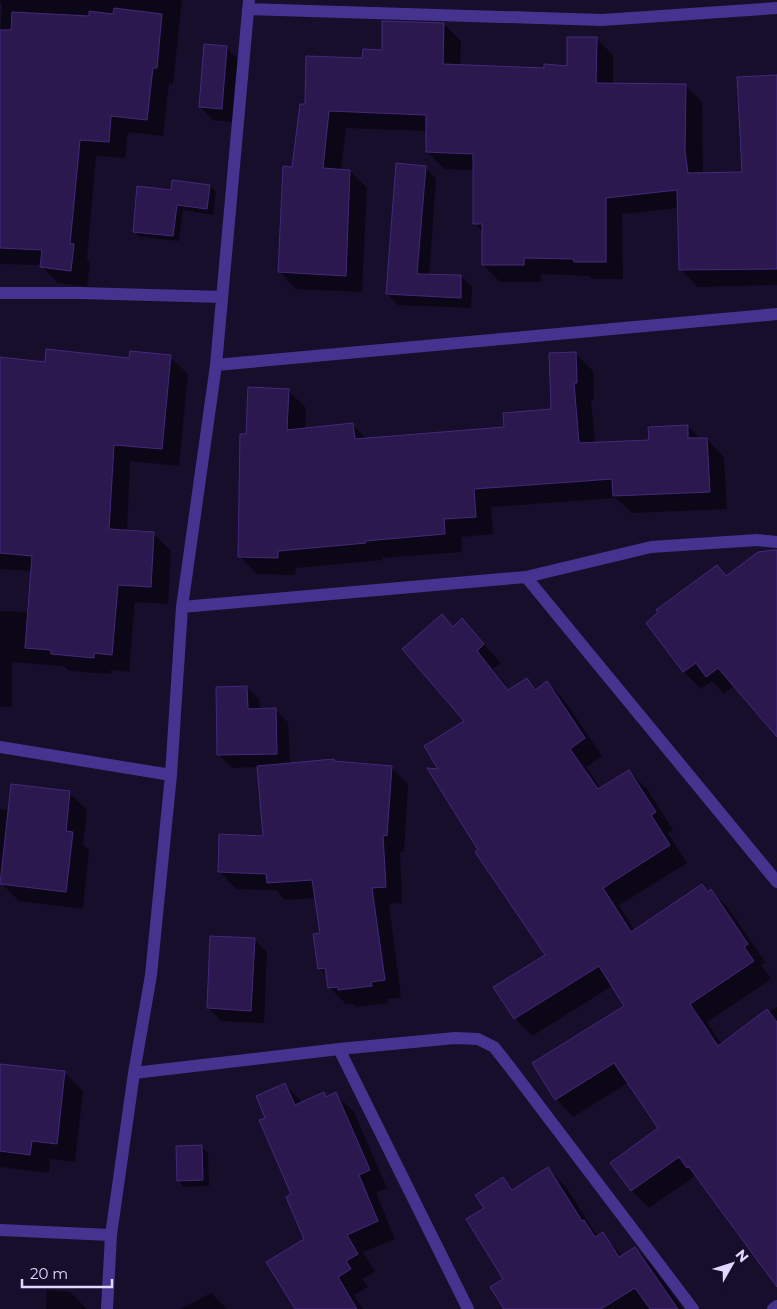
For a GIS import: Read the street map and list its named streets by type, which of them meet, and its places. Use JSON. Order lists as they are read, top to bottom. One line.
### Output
{"scale_bar":"20 m","north":"top right"}
